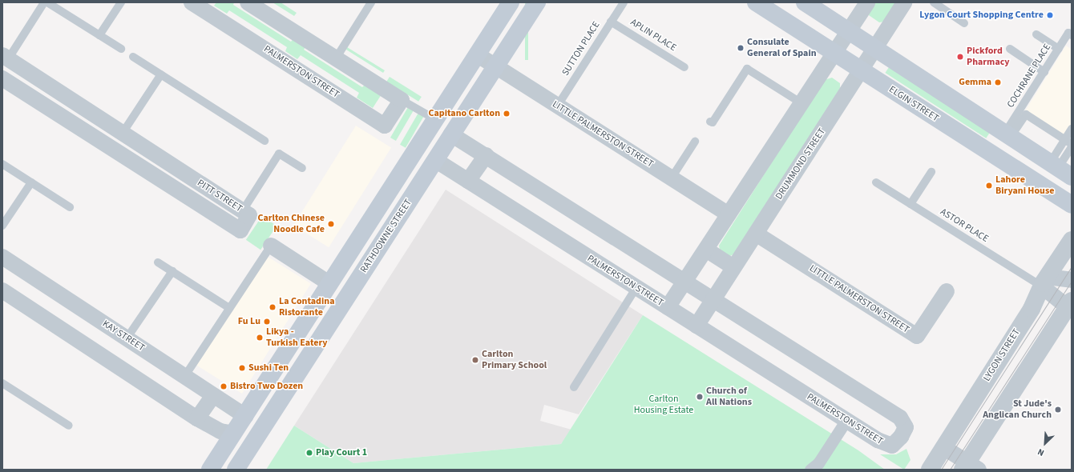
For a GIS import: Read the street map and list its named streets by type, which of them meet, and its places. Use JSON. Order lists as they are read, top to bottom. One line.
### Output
{"streets":{"main road":["ELGIN STREET","RATHDOWNE STREET"],"street":["PALMERSTON STREET","LITTLE PALMERSTON STREET","DRUMMOND STREET","PITT STREET","KAY STREET","LYGON STREET"],"lane":["APLIN PLACE","SUTTON PLACE","COCHRANE PLACE","ASTOR PLACE"]},"crossings":[["APLIN PLACE","SUTTON PLACE"],["SUTTON PLACE","LITTLE PALMERSTON STREET"],["PALMERSTON STREET","DRUMMOND STREET"],["PALMERSTON STREET","RATHDOWNE STREET"],["ELGIN STREET","DRUMMOND STREET"],["LITTLE PALMERSTON STREET","DRUMMOND STREET"],["LITTLE PALMERSTON STREET","RATHDOWNE STREET"],["ASTOR PLACE","LYGON STREET"]],"parks":["Carlton Housing Estate"],"places":["Lygon Court Shopping Centre","Consulate General of Spain","Pickford Pharmacy","Gemma","Capitano Carlton","Lahore Biryani House","Carlton Chinese Noodle Cafe","La Contadina Ristorante","Fu Lu","Likya - Turkish Eatery","Carlton Primary School","Sushi Ten","Bistro Two Dozen","Church of All Nations","St Jude's Anglican Church","Play Court 1"],"north":"bottom left"}
